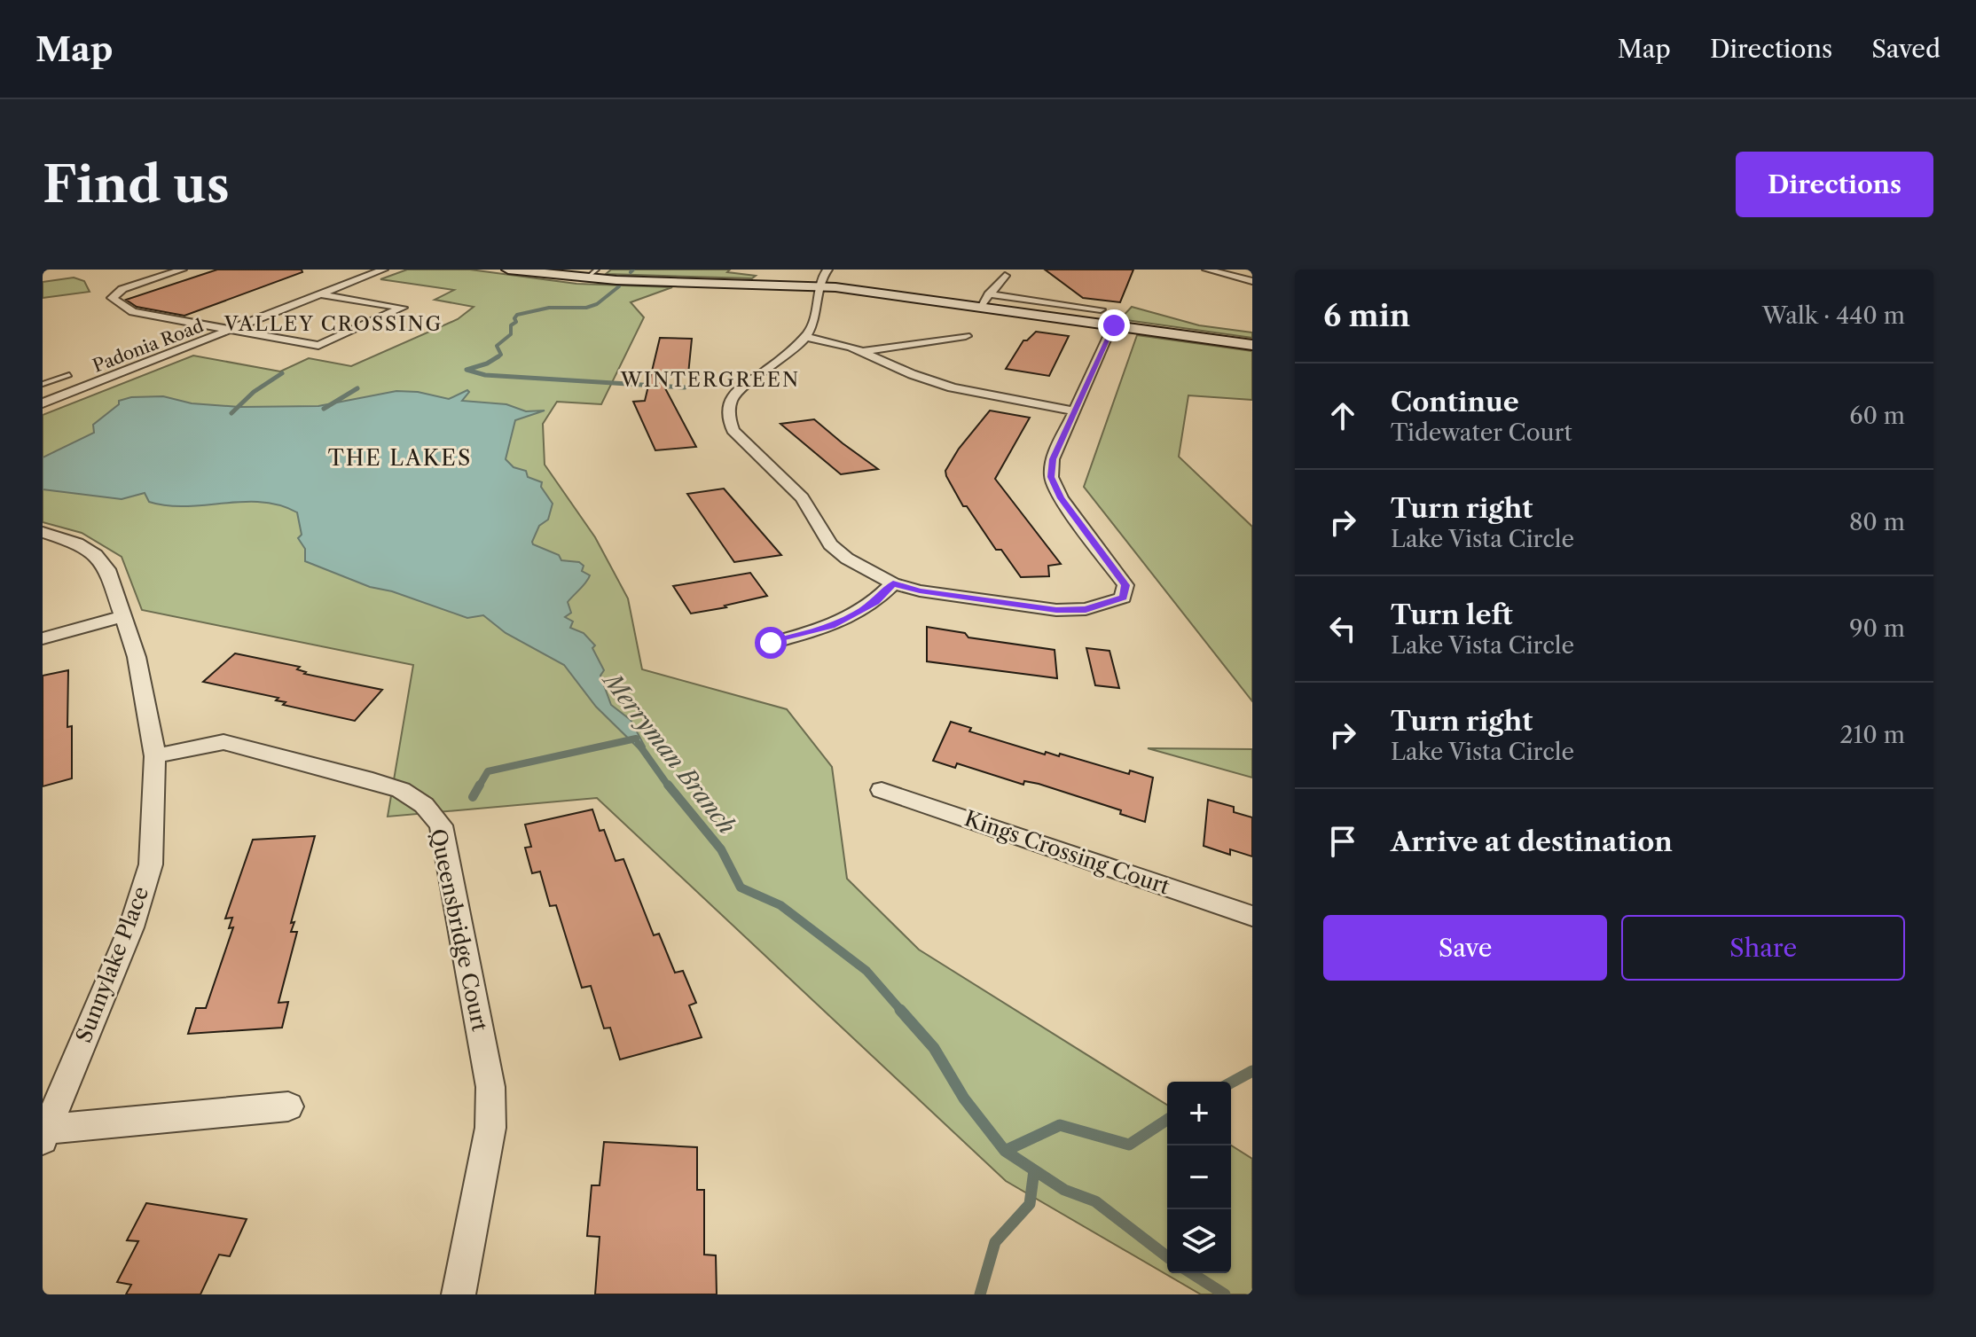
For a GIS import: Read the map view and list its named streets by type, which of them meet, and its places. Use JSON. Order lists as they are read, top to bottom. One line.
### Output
{"streets":{"street":["Padonia Road","Kings Crossing Court","Queensbridge Court","Sunnylake Place"]},"crossings":[["Queensbridge Court","Sunnylake Place"]],"districts":["VALLEY CROSSING","WINTERGREEN","THE LAKES"],"water":["Merryman Branch"],"page":{"header":"Map","nav":["Map","Directions","Saved"],"buttons":["Directions",["Save","Share"]],"title":"Find us","heading":["6 min","Walk · 440 m"],"list":[["Continue","Tidewater Court","60 m"],["Turn right","Lake Vista Circle","80 m"],["Turn left","Lake Vista Circle","90 m"],["Turn right","Lake Vista Circle","210 m"],"Arrive at destination"],"map_buttons":["+","−"]}}
